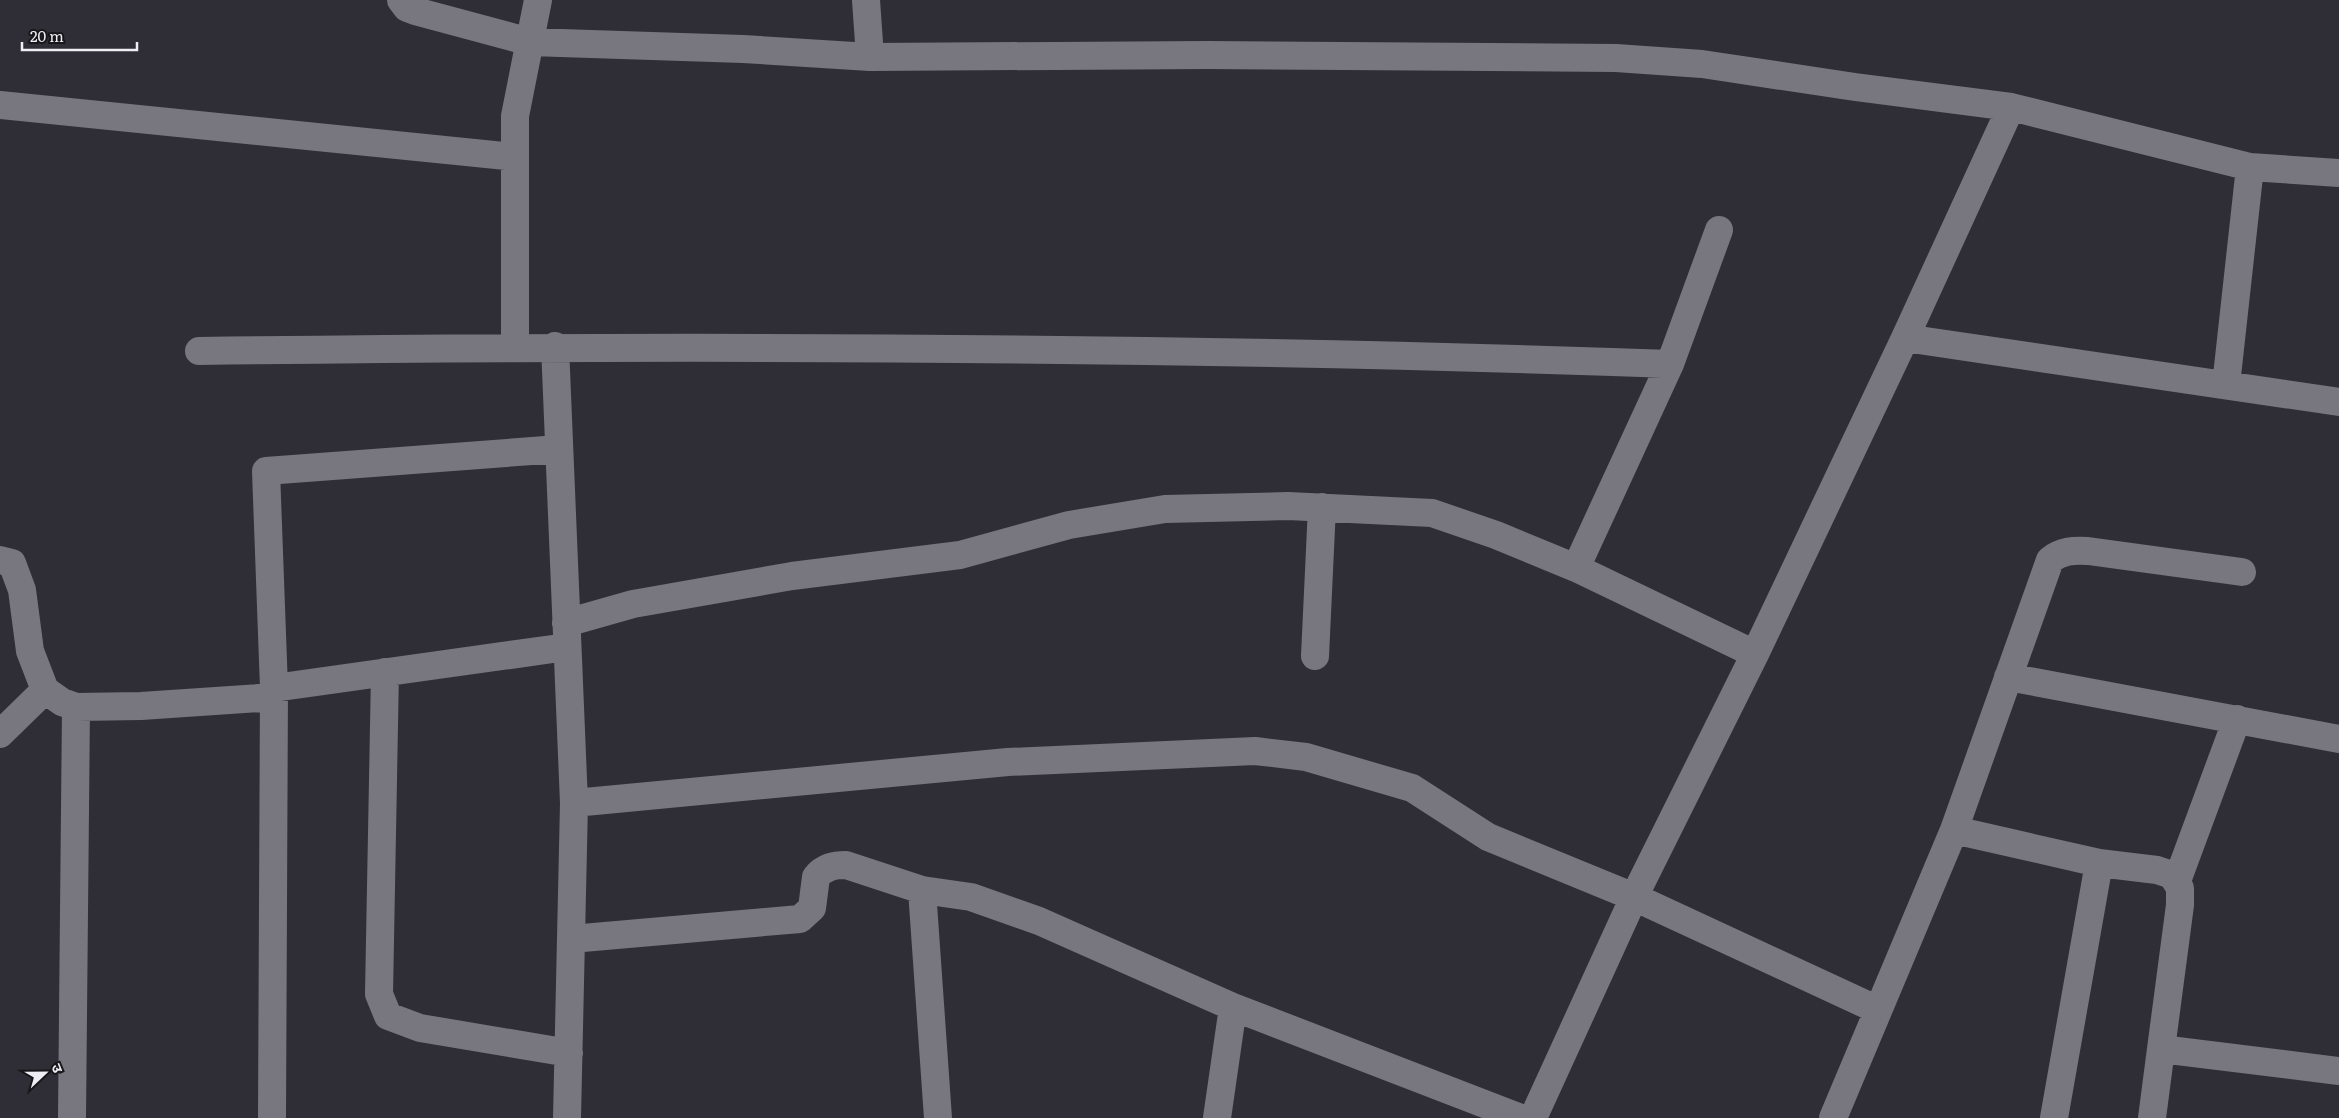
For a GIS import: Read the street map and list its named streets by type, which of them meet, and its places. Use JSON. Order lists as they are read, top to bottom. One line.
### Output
{"scale_bar":"20 m","north":"right"}
